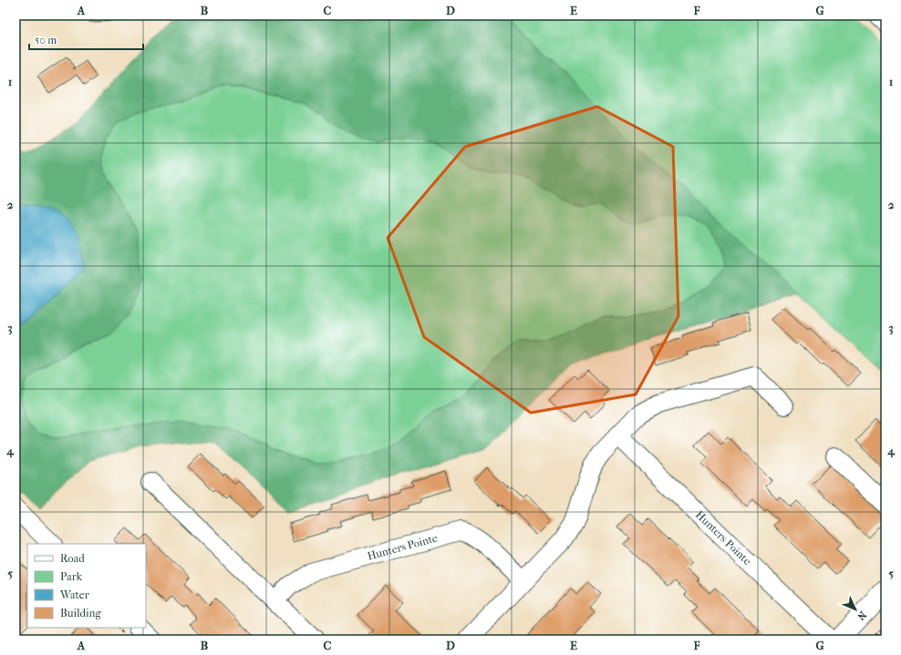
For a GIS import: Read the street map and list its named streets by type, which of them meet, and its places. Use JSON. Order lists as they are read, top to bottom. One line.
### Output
{"streets":{"street":["Hunters Pointe"]},"legend":["Road","Park","Water","Building"],"scale_bar":"50 m","north":"bottom right","grid":{"columns":["A","B","C","D","E","F","G"],"rows":["1","2","3","4","5"]}}
